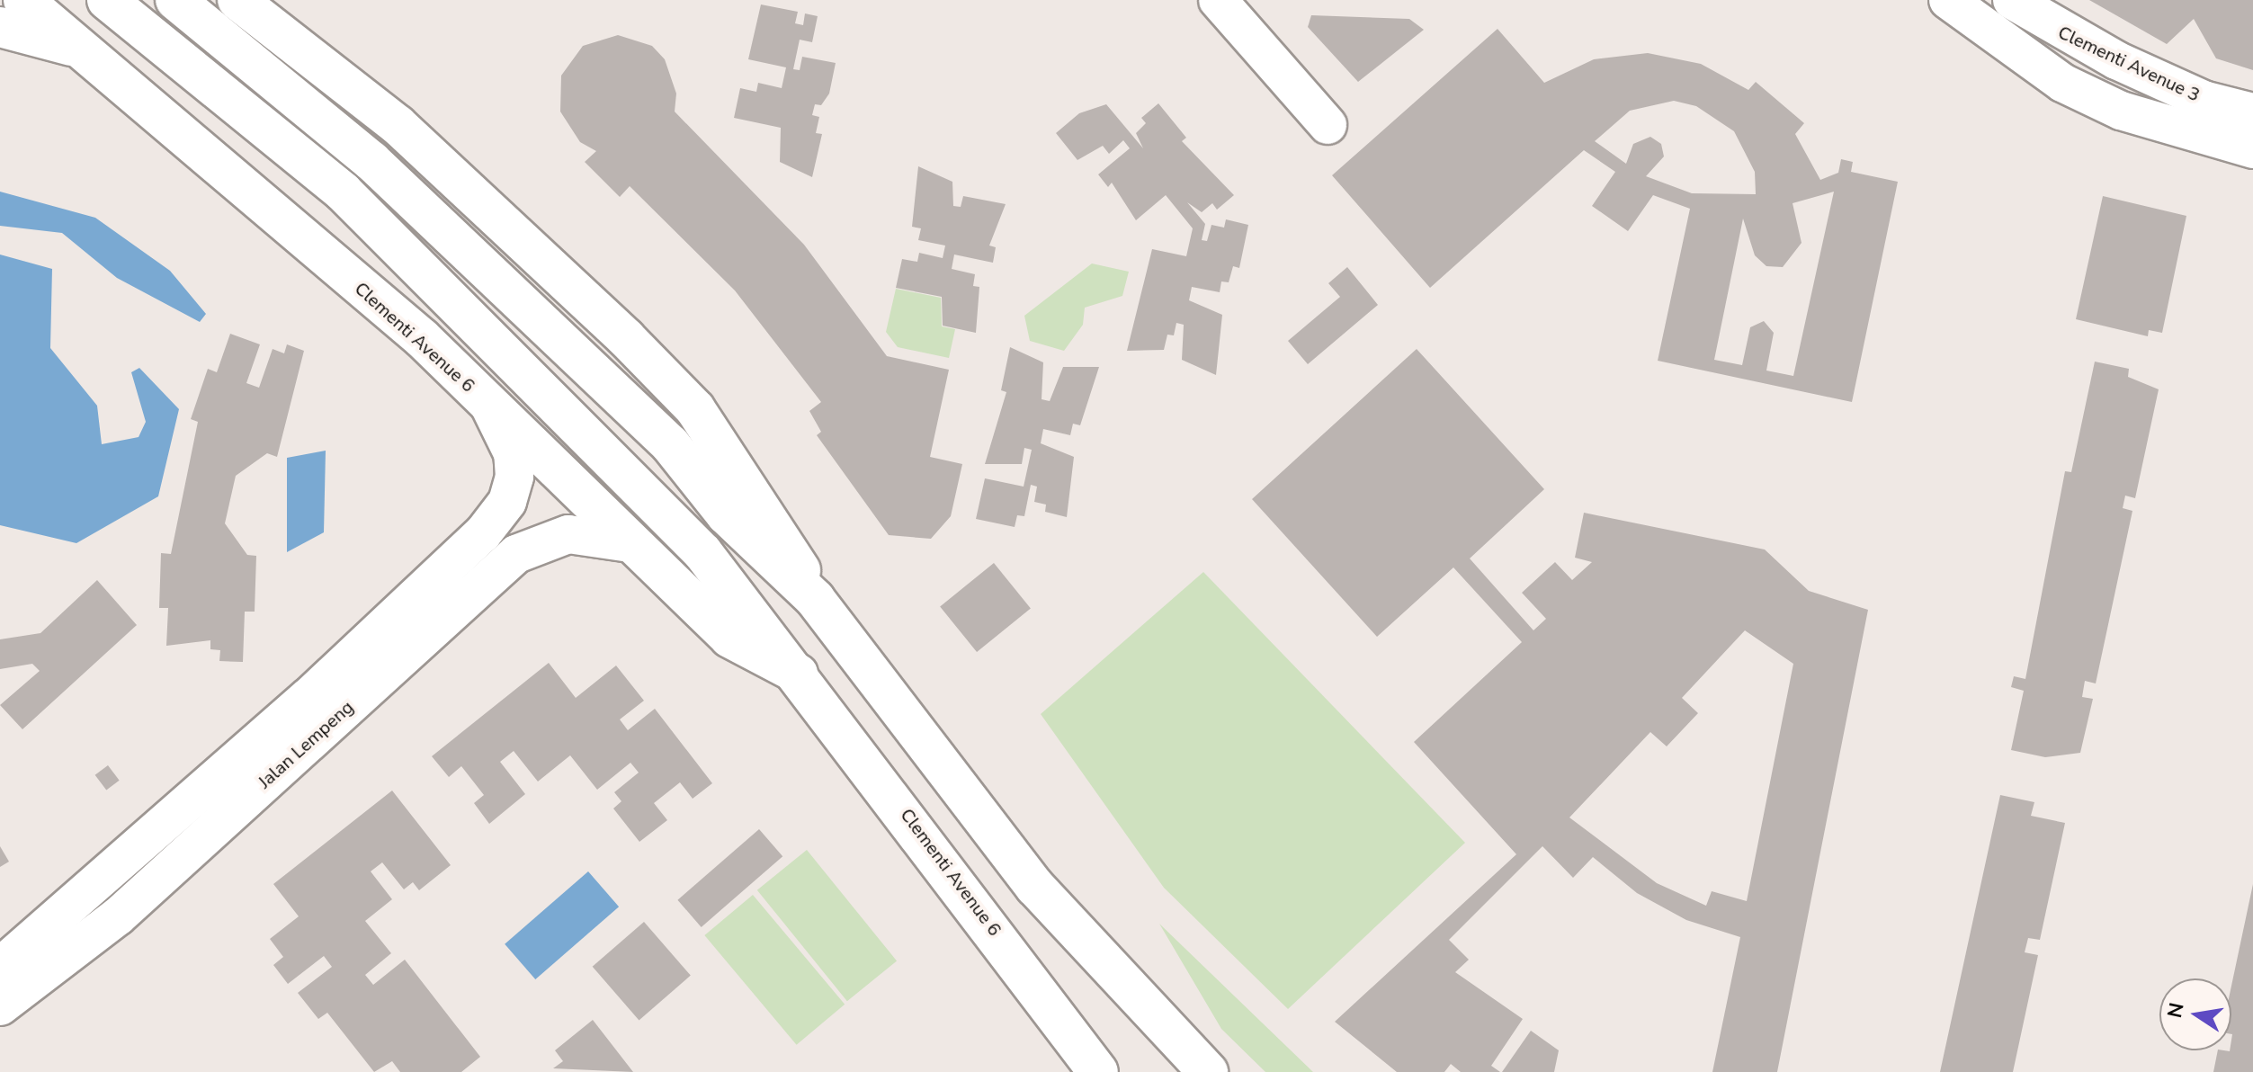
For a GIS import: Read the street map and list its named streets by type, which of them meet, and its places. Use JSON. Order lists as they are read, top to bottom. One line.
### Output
{"streets":{"main road":["Clementi Avenue 6"],"street":["Clementi Avenue 3","Jalan Lempeng"]},"crossings":[["Clementi Avenue 6","Jalan Lempeng"]],"north":"left"}
